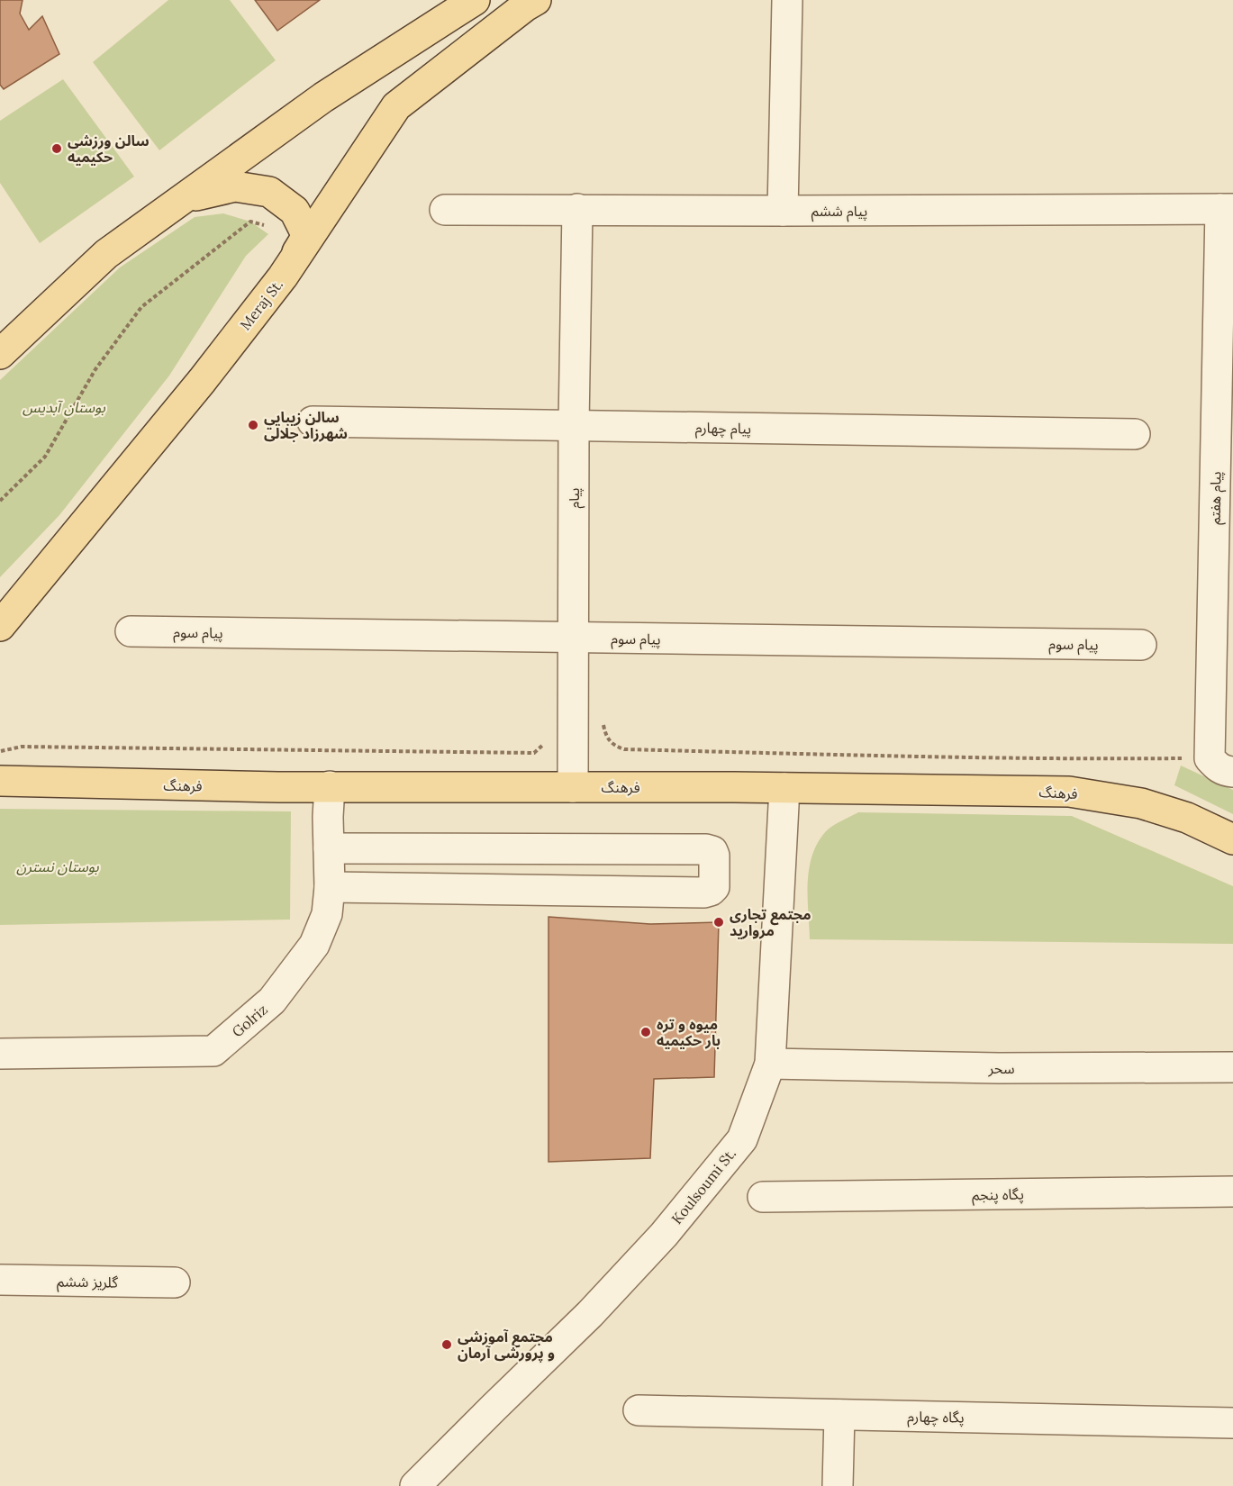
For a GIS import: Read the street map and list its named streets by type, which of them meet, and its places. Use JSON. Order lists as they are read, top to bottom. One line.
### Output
{"streets":{"main road":["Meraj St.","فرهنگ"],"street":["پیام ششم","پیام چهارم","پیام","پیام هفتم","پیام سوم","Golriz","سحر","Koulsoumi St.","پگاه پنجم","گلریز ششم","پگاه چهارم"]},"crossings":[["پیام ششم","پیام"],["پیام ششم","پیام هفتم"],["پیام چهارم","پیام"],["پیام","پیام سوم"],["پیام","فرهنگ"],["فرهنگ","Golriz"],["فرهنگ","Koulsoumi St."],["سحر","Koulsoumi St."]],"parks":["بوستان آبدیس","بوستان نسترن"],"places":["سالن ورزشی حکیمیه","سالن زيبايي شهرزاد جلالى","مجتمع تجاری مروارید","میوه و تره بار حکیمیه","مجتمع آموزشی و پرورشی آرمان"]}
